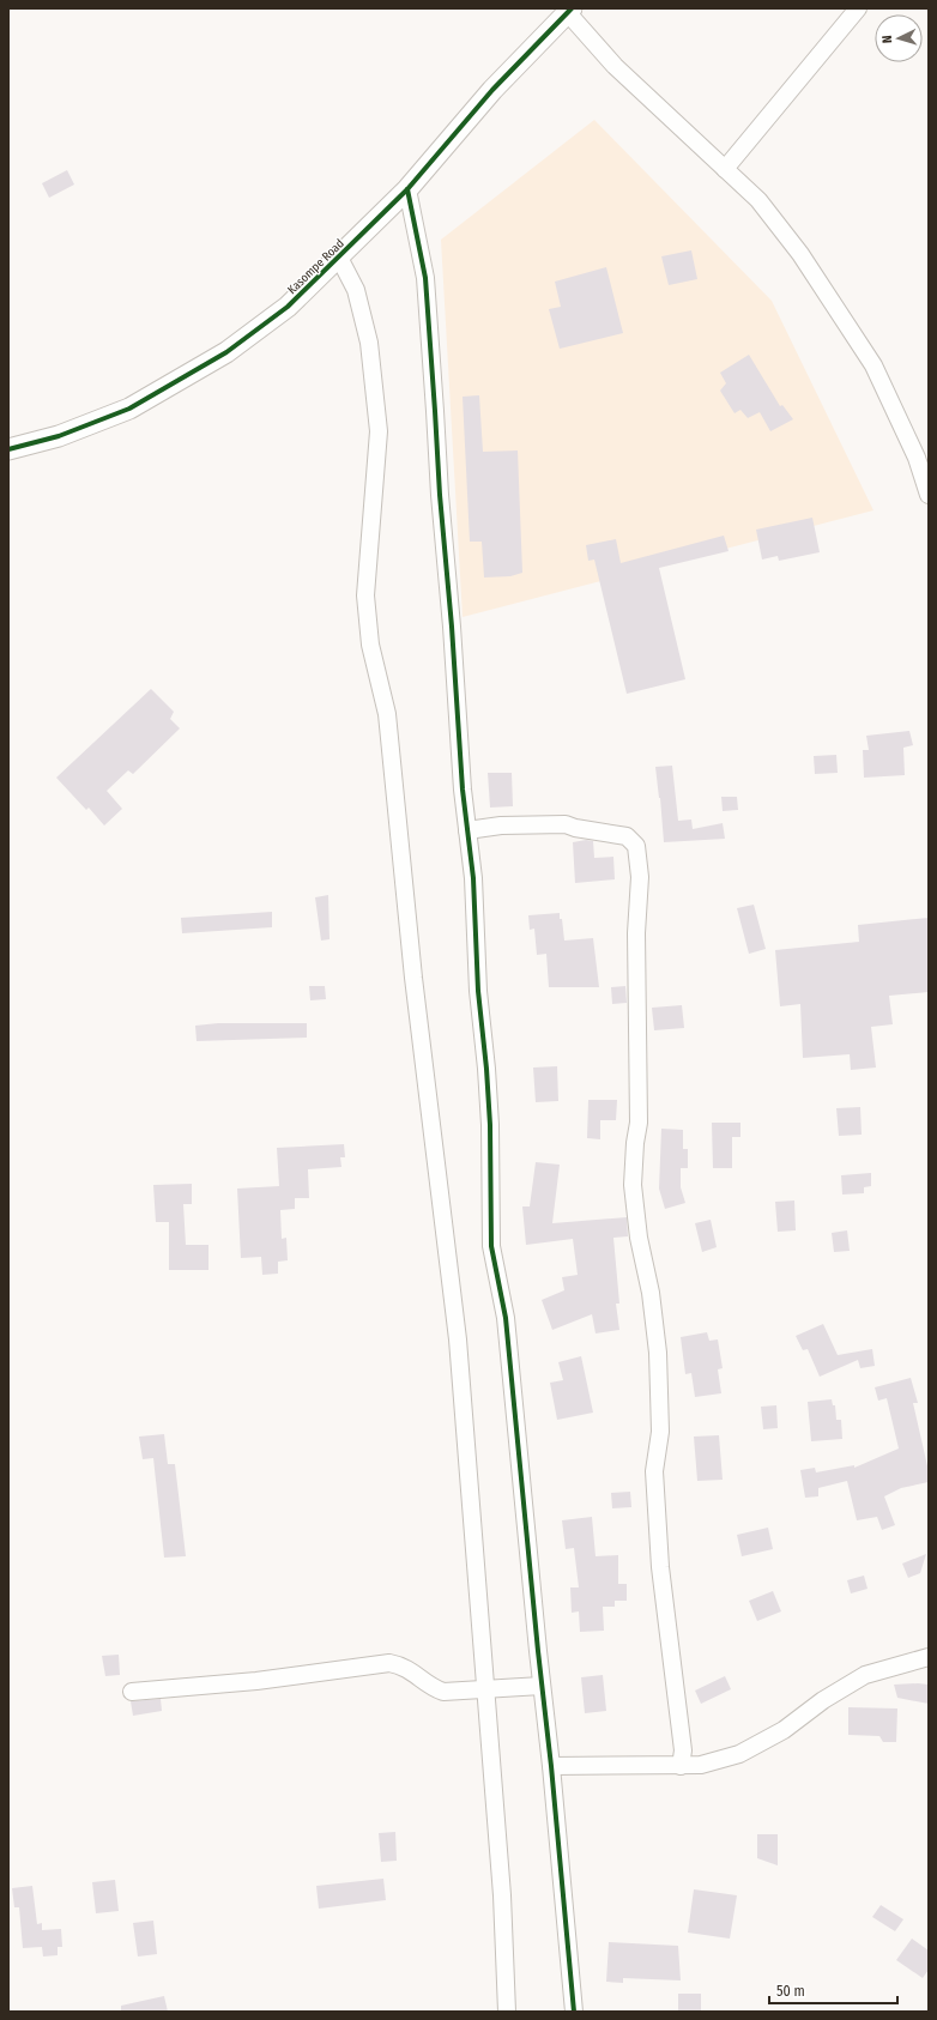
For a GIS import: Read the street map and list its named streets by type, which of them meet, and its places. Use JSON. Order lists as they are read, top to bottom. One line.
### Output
{"streets":{"street":["Kasompe Road"]},"scale_bar":"50 m","north":"left"}
